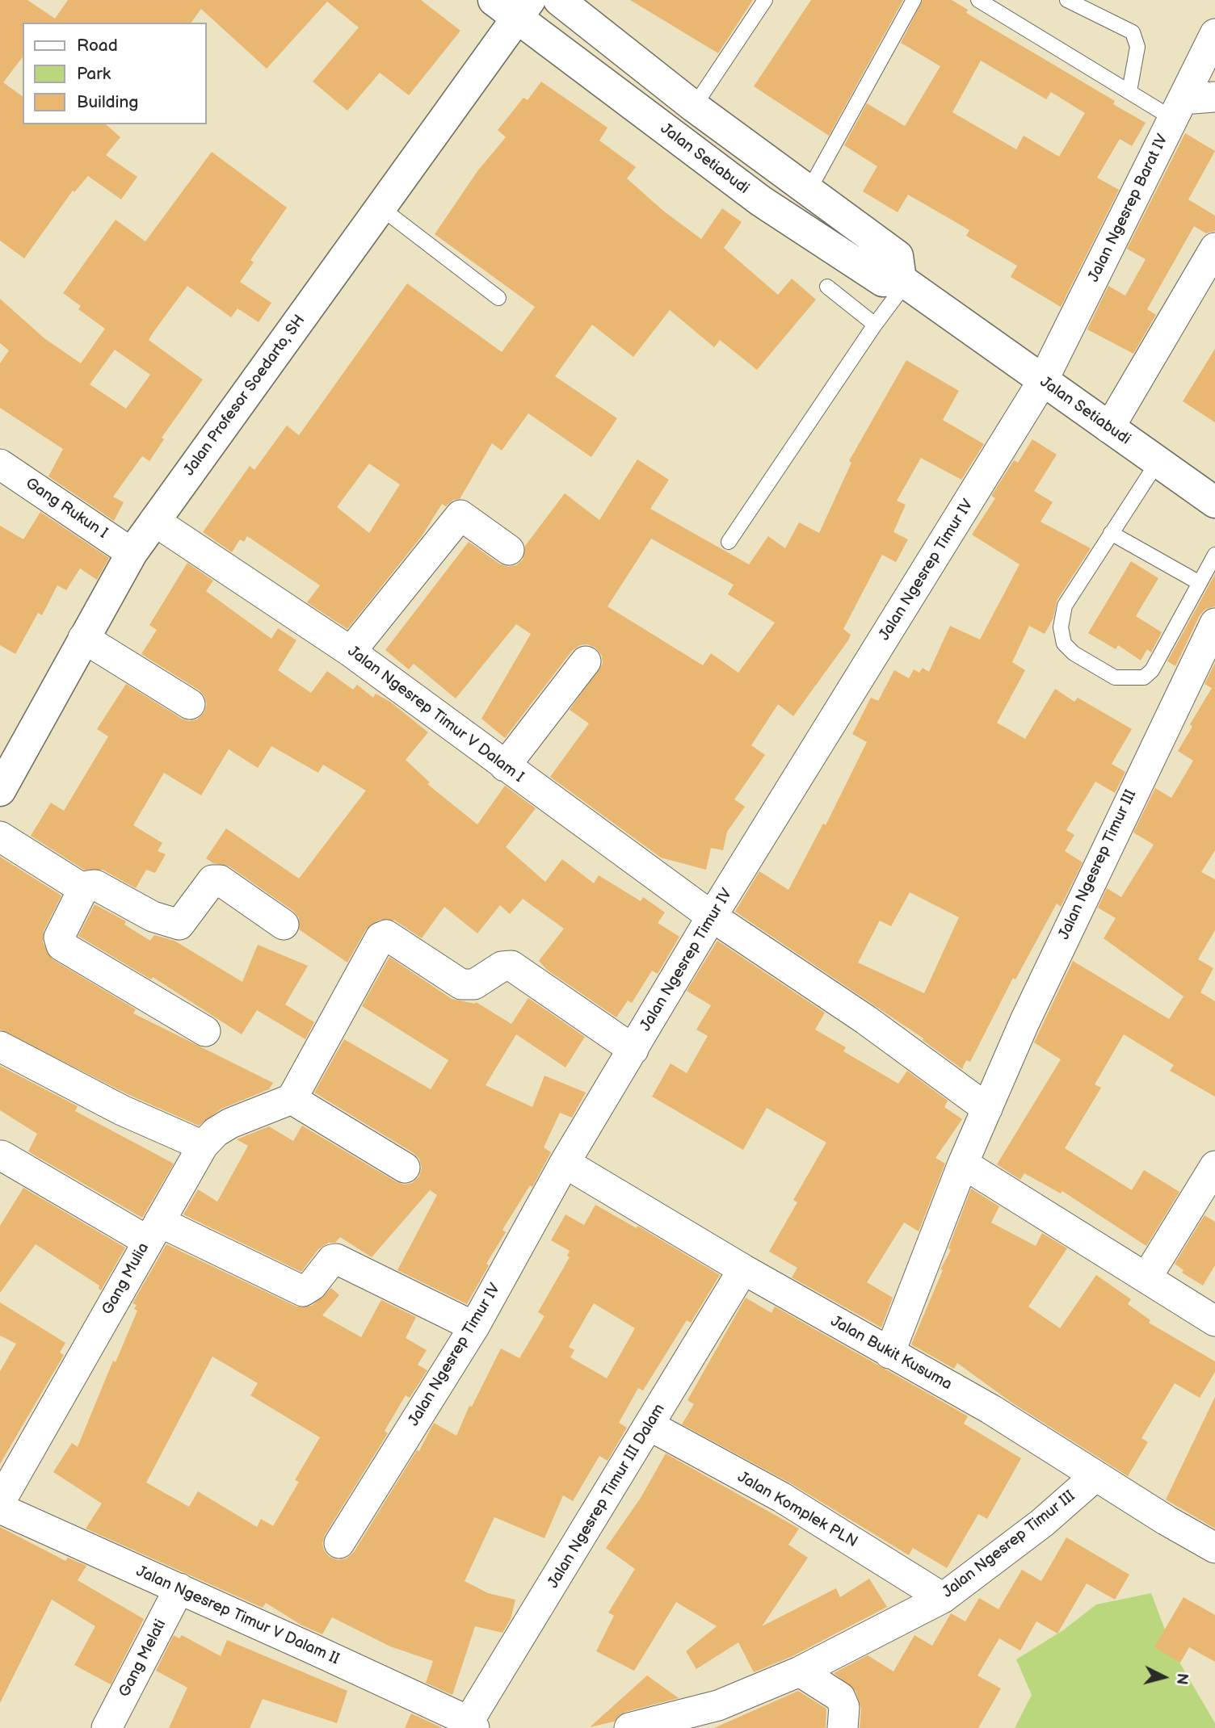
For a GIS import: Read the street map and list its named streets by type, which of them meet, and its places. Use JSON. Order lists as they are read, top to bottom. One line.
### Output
{"streets":{"main road":["Jalan Setiabudi","Jalan Profesor Soedarto, SH"],"street":["Jalan Ngesrep Barat IV","Gang Rukun I","Jalan Ngesrep Timur IV","Jalan Ngesrep Timur V Dalam I","Jalan Ngesrep Timur III","Gang Mulia","Jalan Bukit Kusuma","Jalan Ngesrep Timur III Dalam","Jalan Komplek PLN","Jalan Ngesrep Timur V Dalam II","Gang Melati"]},"crossings":[["Jalan Setiabudi","Jalan Ngesrep Barat IV"],["Jalan Setiabudi","Jalan Profesor Soedarto, SH"],["Jalan Setiabudi","Jalan Ngesrep Timur IV"],["Jalan Ngesrep Barat IV","Jalan Ngesrep Timur IV"],["Jalan Profesor Soedarto, SH","Gang Rukun I"],["Jalan Profesor Soedarto, SH","Jalan Ngesrep Timur V Dalam I"],["Jalan Ngesrep Timur IV","Jalan Ngesrep Timur V Dalam I"],["Jalan Ngesrep Timur IV","Jalan Bukit Kusuma"],["Jalan Ngesrep Timur III","Jalan Bukit Kusuma"],["Jalan Ngesrep Timur III","Jalan Komplek PLN"],["Jalan Bukit Kusuma","Jalan Ngesrep Timur III Dalam"],["Jalan Ngesrep Timur III Dalam","Jalan Komplek PLN"],["Jalan Ngesrep Timur III Dalam","Jalan Ngesrep Timur V Dalam II"],["Jalan Ngesrep Timur V Dalam II","Gang Melati"]],"legend":["Road","Park","Building"],"north":"right"}
